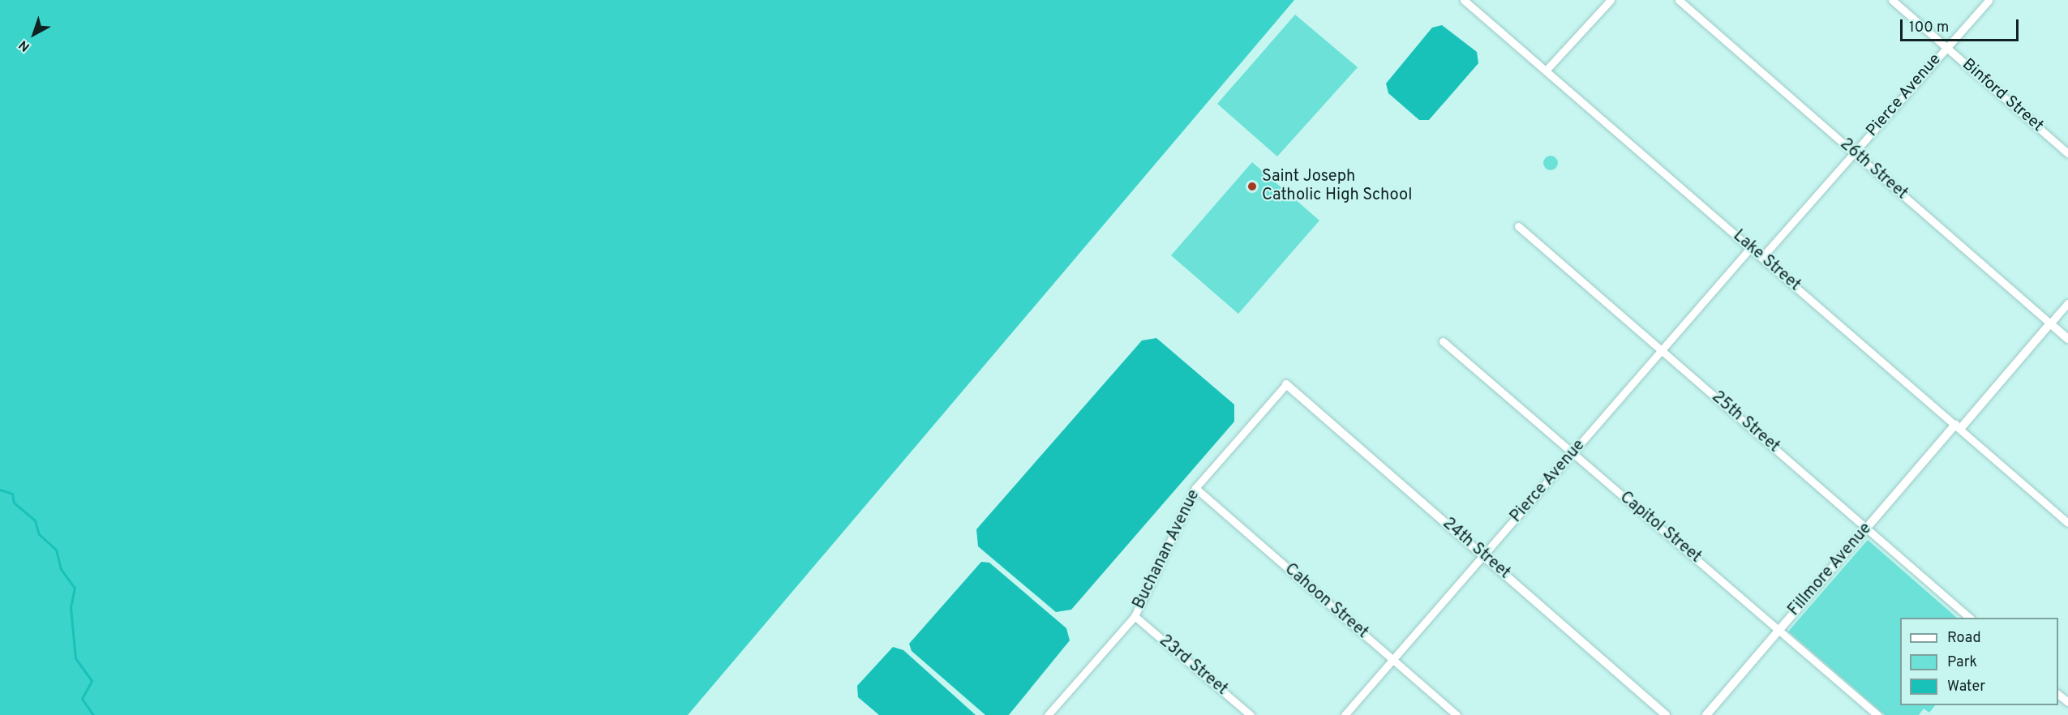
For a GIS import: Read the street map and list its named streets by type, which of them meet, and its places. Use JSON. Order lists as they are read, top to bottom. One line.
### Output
{"streets":{"street":["Pierce Avenue","Binford Street","26th Street","Lake Street","25th Street","Capitol Street","24th Street","Buchanan Avenue","Fillmore Avenue","Cahoon Street","23rd Street"]},"crossings":[["Pierce Avenue","Binford Street"],["Pierce Avenue","26th Street"],["Pierce Avenue","Lake Street"],["Pierce Avenue","25th Street"],["Pierce Avenue","Capitol Street"],["Pierce Avenue","24th Street"],["Pierce Avenue","Cahoon Street"],["26th Street","Fillmore Avenue"],["Lake Street","Fillmore Avenue"],["25th Street","Fillmore Avenue"],["Capitol Street","Fillmore Avenue"],["24th Street","Buchanan Avenue"],["Buchanan Avenue","Cahoon Street"],["Buchanan Avenue","23rd Street"]],"places":["Saint Joseph Catholic High School"],"legend":["Road","Park","Water"],"scale_bar":"100 m","north":"bottom left"}
